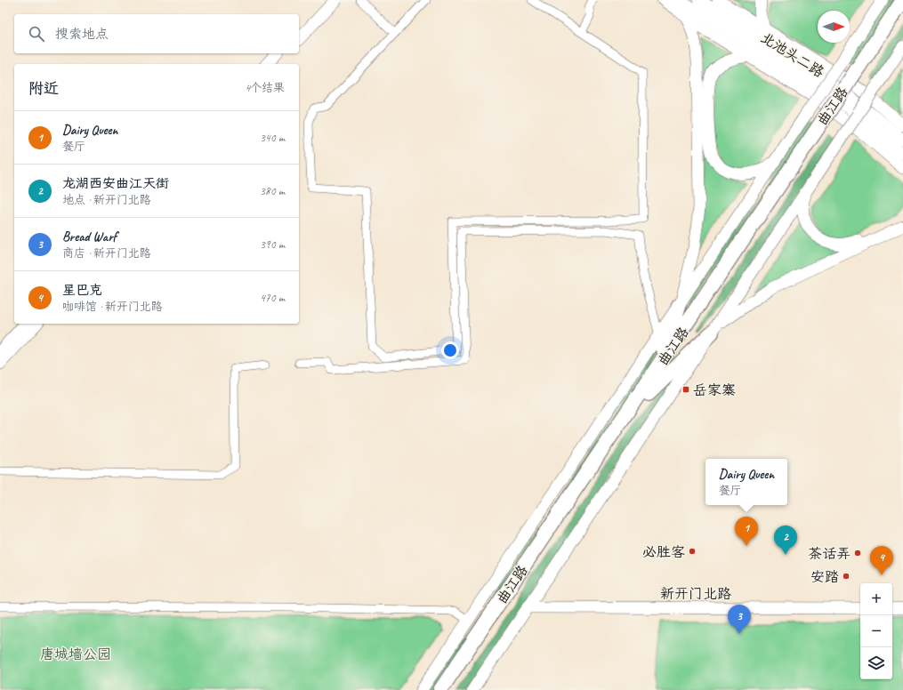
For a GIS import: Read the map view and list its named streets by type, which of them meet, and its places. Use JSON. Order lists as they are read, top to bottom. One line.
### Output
{"streets":{"highway":["曲江路"],"main road":["北池头二路","新开门北路"]},"crossings":[["曲江路","新开门北路"]],"parks":["唐城墙公园"],"places":{"transit":["岳家寨"],"other":["必胜客","茶话弄","安踏"]},"north":"right","page":{"search":"搜索地点","heading":["附近","4个结果"],"list":[{"mark":"1","name":"Dairy Queen","note":"餐厅","value":"340 m"},{"mark":"2","name":"龙湖西安曲江天街","note":"地点 · 新开门北路","value":"380 m"},{"mark":"3","name":"Bread Warf","note":"商店 · 新开门北路","value":"390 m"},{"mark":"4","name":"星巴克","note":"咖啡馆 · 新开门北路","value":"470 m"}],"popup":["Dairy Queen","餐厅"],"pins":["1","2","4","3"],"map_buttons":["+","−"]}}
